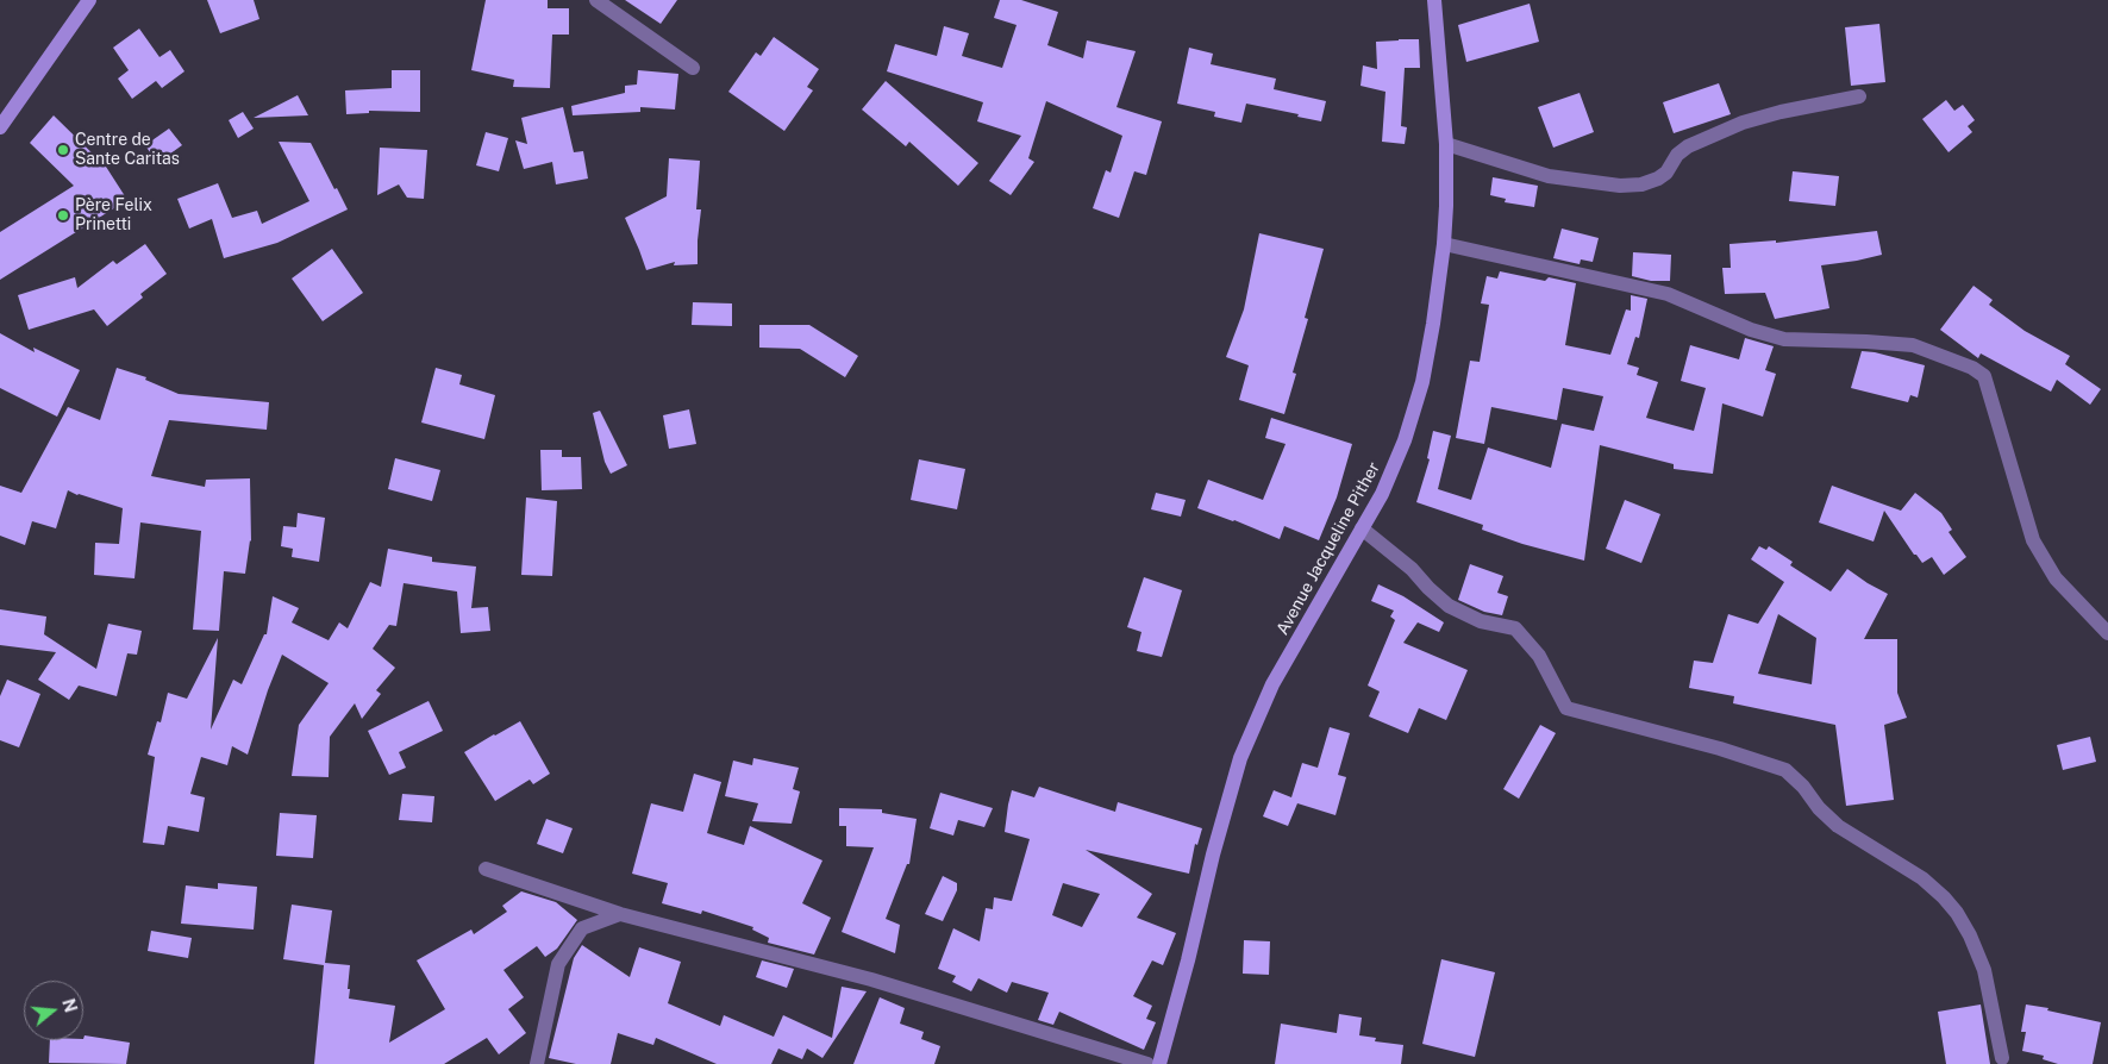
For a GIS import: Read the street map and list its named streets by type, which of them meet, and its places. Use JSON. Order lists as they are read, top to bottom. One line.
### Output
{"streets":{"street":["Avenue Jacqueline Pither"]},"places":["Centre de Sante Caritas","Père Felix Prinetti"],"north":"right"}
